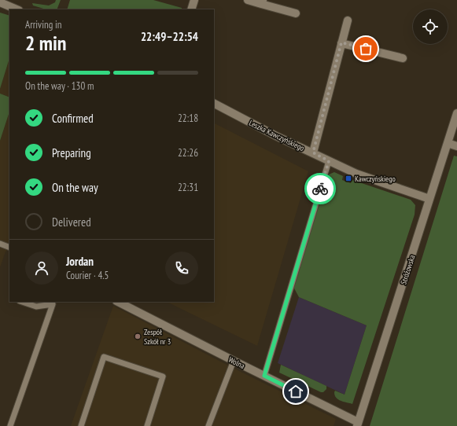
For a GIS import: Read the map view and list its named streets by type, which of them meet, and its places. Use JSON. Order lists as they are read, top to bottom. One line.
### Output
{"streets":{"street":["Leszka Kawczyńskiego","Stróżowska","Wolna"]},"crossings":[["Leszka Kawczyńskiego","Stróżowska"],["Stróżowska","Wolna"]],"places":{"transit":["Kawczyńskiego"],"other":["Zespół Szkół nr 3"]},"page":{"heading":["2 min","Arriving in","22:49–22:54"],"panel":["Jordan","Courier · 4.5"],"bar":"On the way · 130 m","list":[["Confirmed","22:18"],["Preparing","22:26"],["On the way","22:31"],"Delivered"]}}
